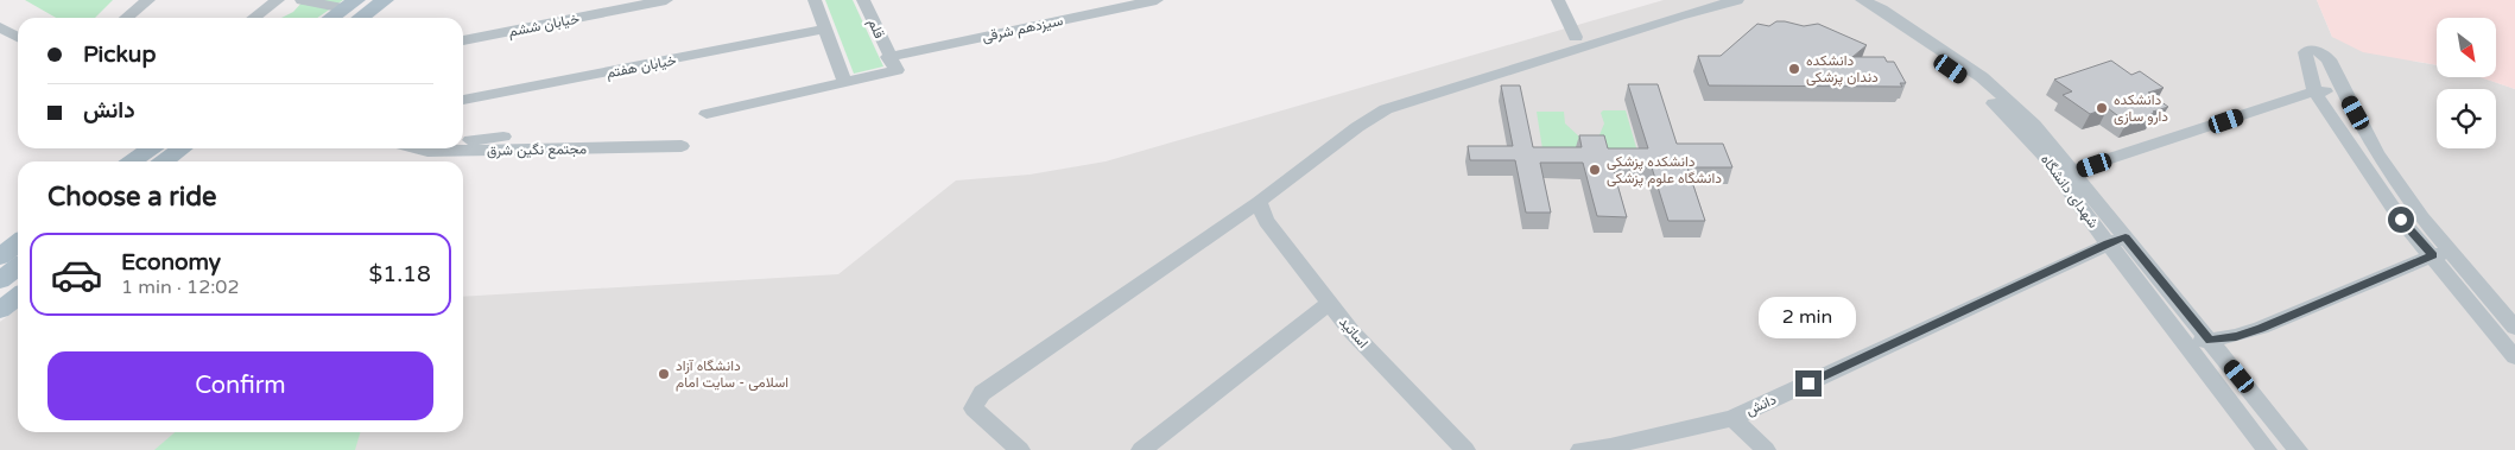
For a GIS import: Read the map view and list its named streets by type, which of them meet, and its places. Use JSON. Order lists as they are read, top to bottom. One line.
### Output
{"streets":{"street":["خیابان ششم","قلم","سیزدهم شرقی","خیابان هفتم","مجتمع نگین شرق","شهدای دانشگاه","اساتید","دانش"]},"crossings":[["قلم","سیزدهم شرقی"],["شهدای دانشگاه","دانش"]],"places":["دانشکده دندان پزشکی","دانشکده دارو سازی","دانشکده پزشکی دانشگاه علوم پزشکی","دانشگاه آزاد اسلامی - سایت امام"],"north":"bottom right","page":{"banner":["Pickup","دانش"],"heading":"Choose a ride","list":[{"name":"Economy","note":"1 min · 12:02","value":"$1.18"}],"bubble":"2 min","buttons":"Confirm"}}
